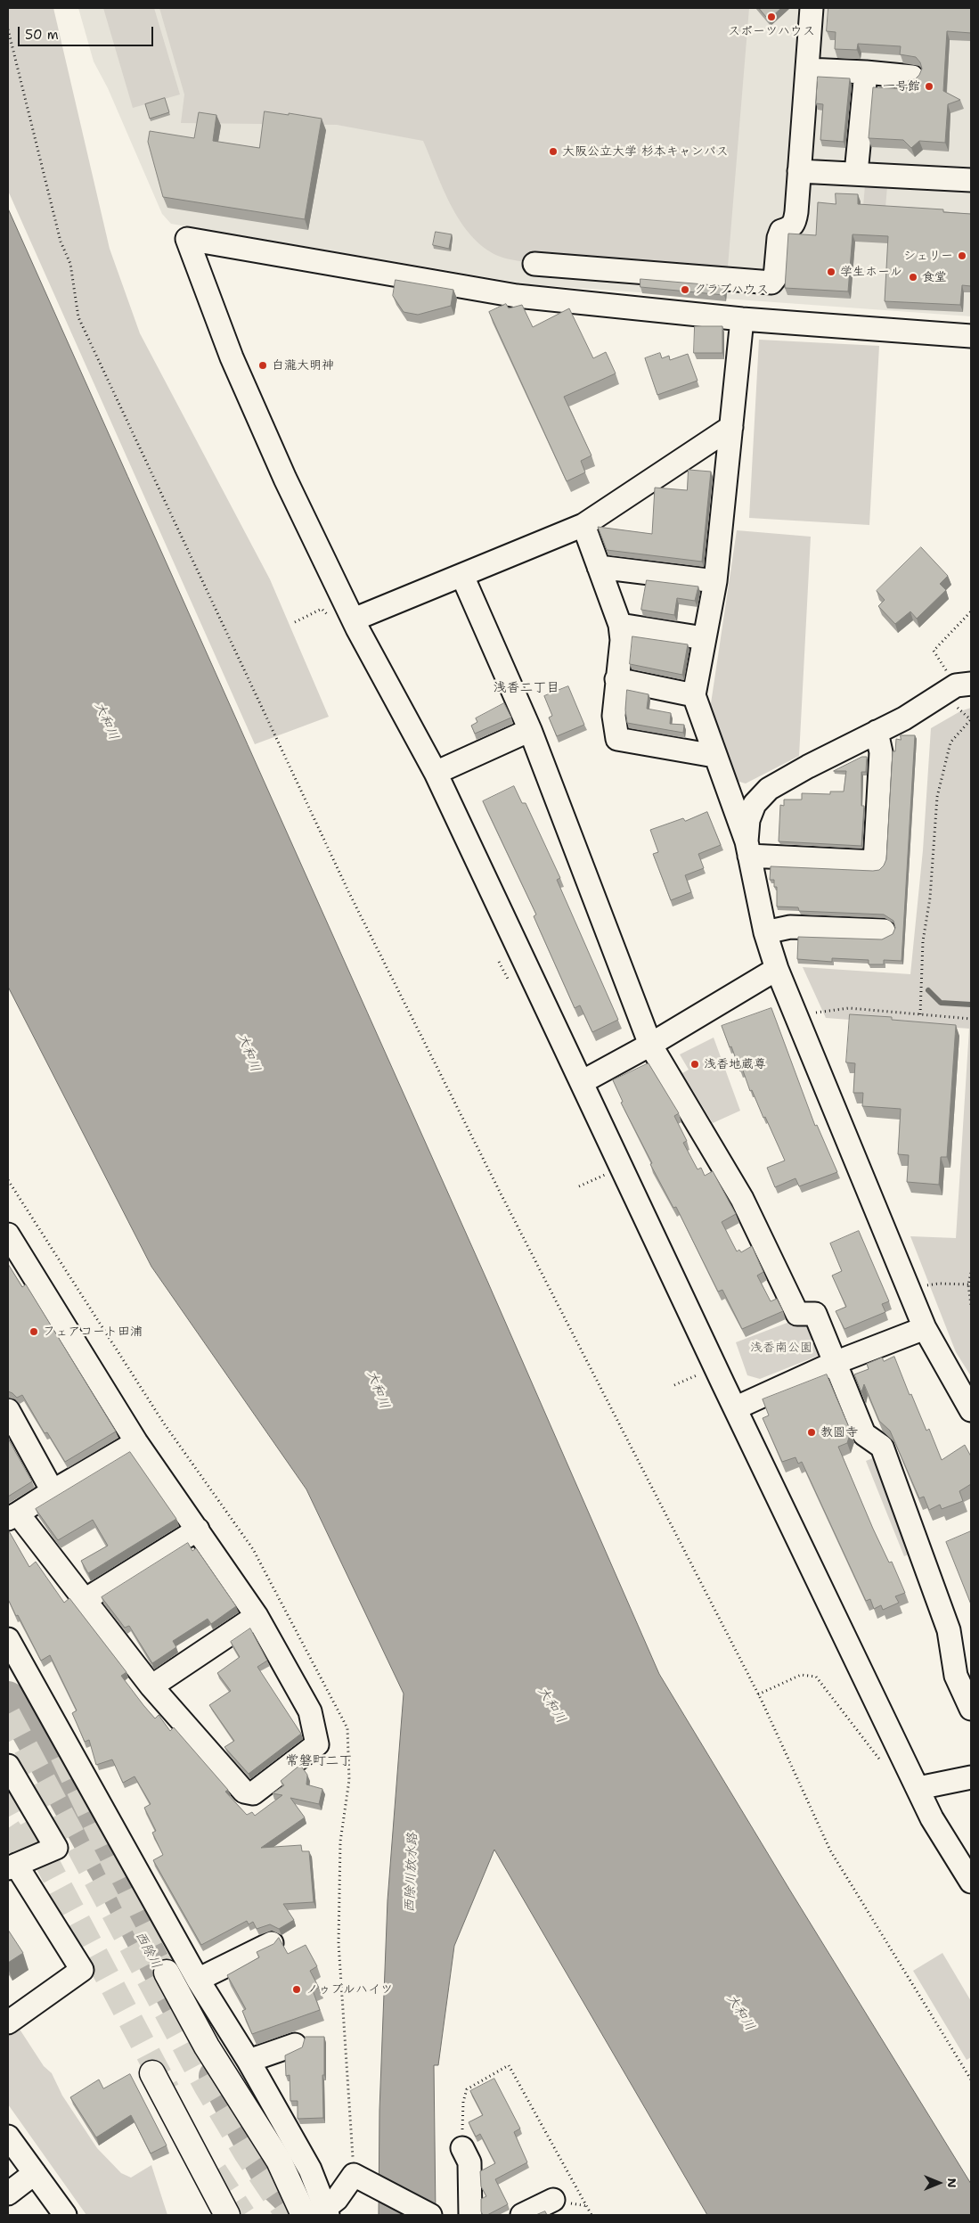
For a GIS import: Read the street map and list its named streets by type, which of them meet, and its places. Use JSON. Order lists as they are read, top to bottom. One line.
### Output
{"districts":["浅香二丁目","常磐町二丁"],"water":["大和川","西除川放水路","西除川"],"parks":["浅香南公園"],"places":["スポーツハウス","一号館","大阪公立大学 杉本キャンパス","シェリー","学生ホール","食堂","クラブハウス","白瀧大明神","浅香地蔵尊","フェアコート田浦","教圓寺","ノゥブルハイツ"],"scale_bar":"50 m","north":"right"}
